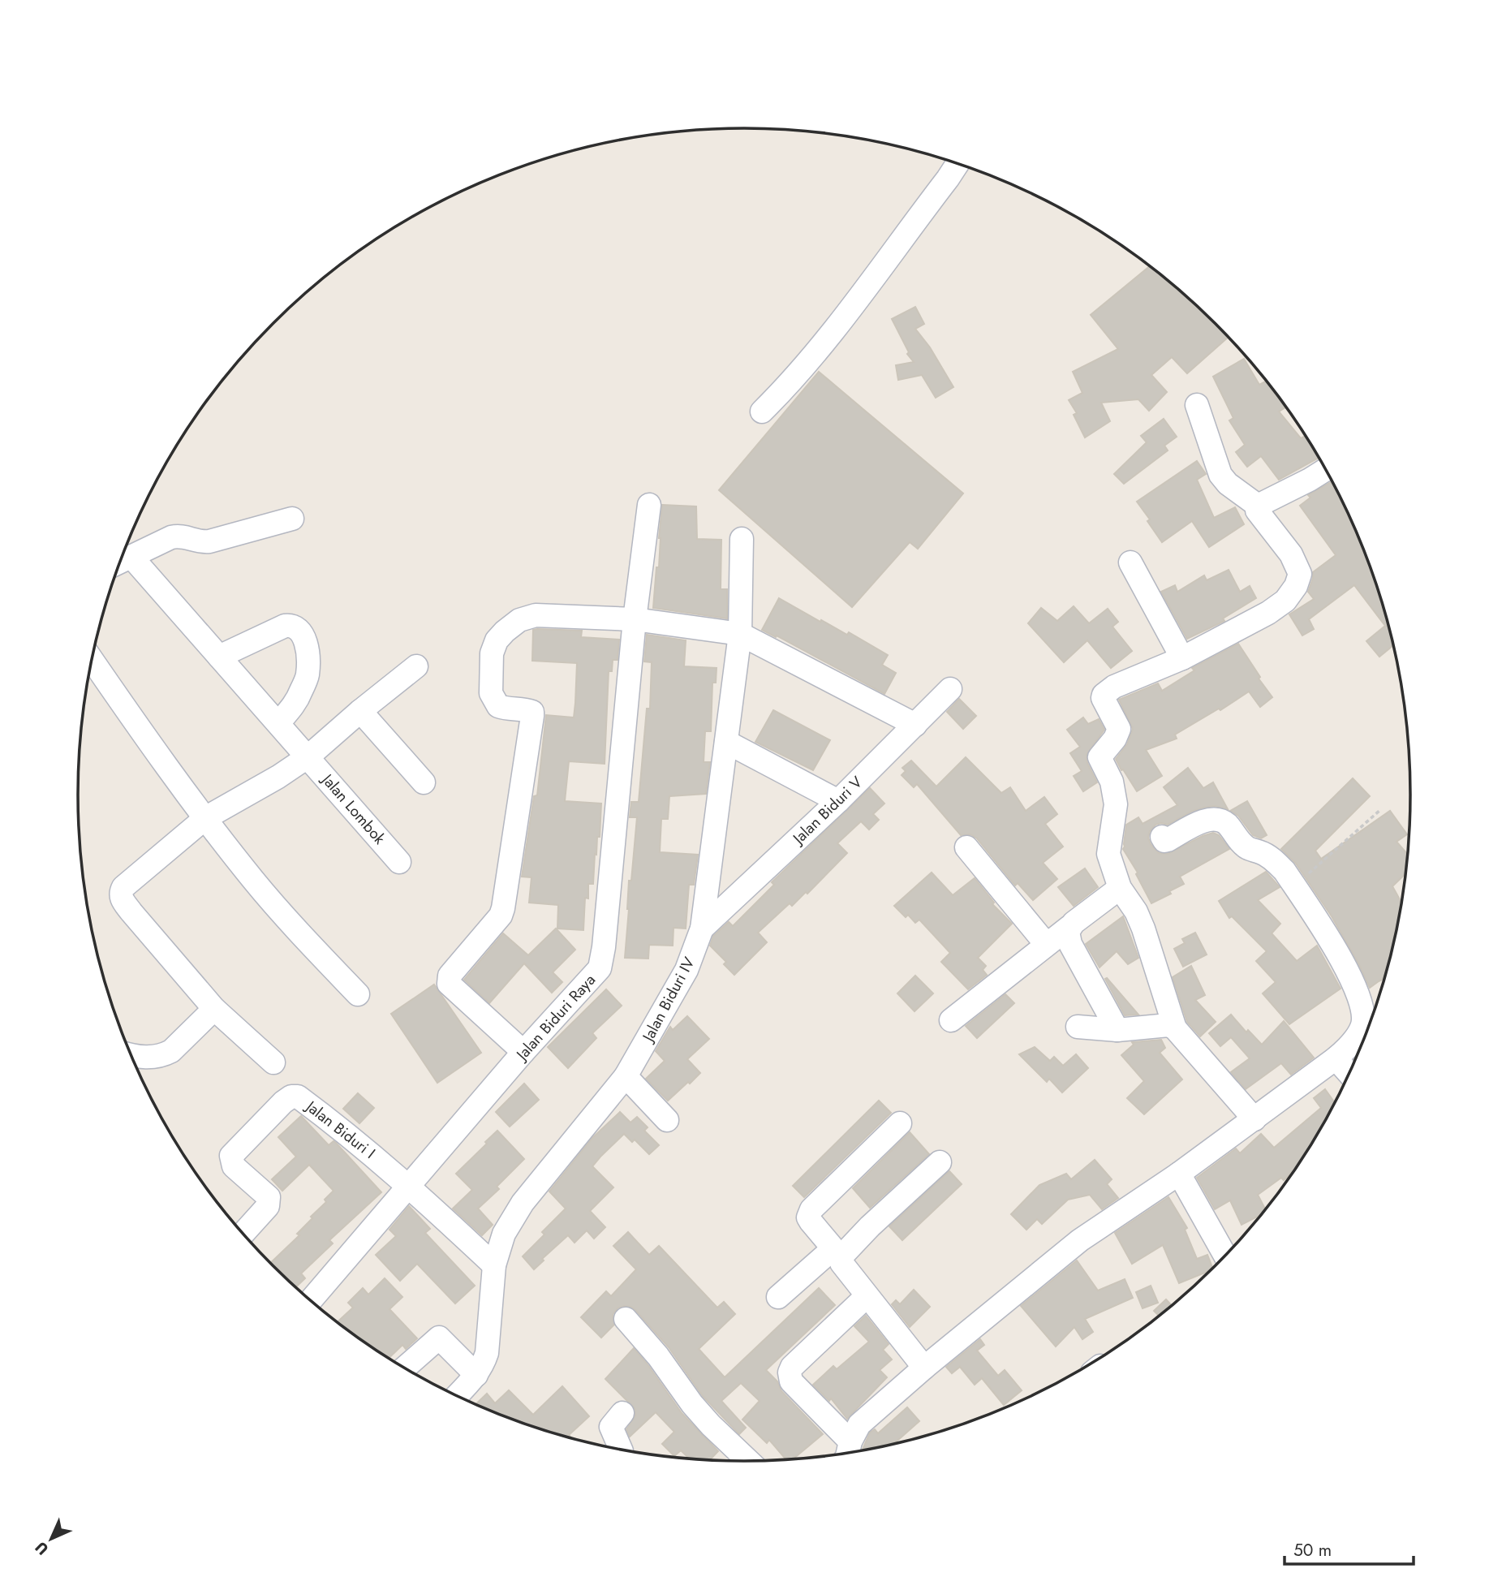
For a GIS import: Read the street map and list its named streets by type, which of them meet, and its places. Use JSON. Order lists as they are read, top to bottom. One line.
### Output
{"streets":{"street":["Jalan Lombok","Jalan Biduri V","Jalan Biduri IV","Jalan Biduri Raya","Jalan Biduri I"]},"crossings":[["Jalan Biduri V","Jalan Biduri IV"],["Jalan Biduri Raya","Jalan Biduri I"]],"scale_bar":"50 m","north":"bottom left"}
